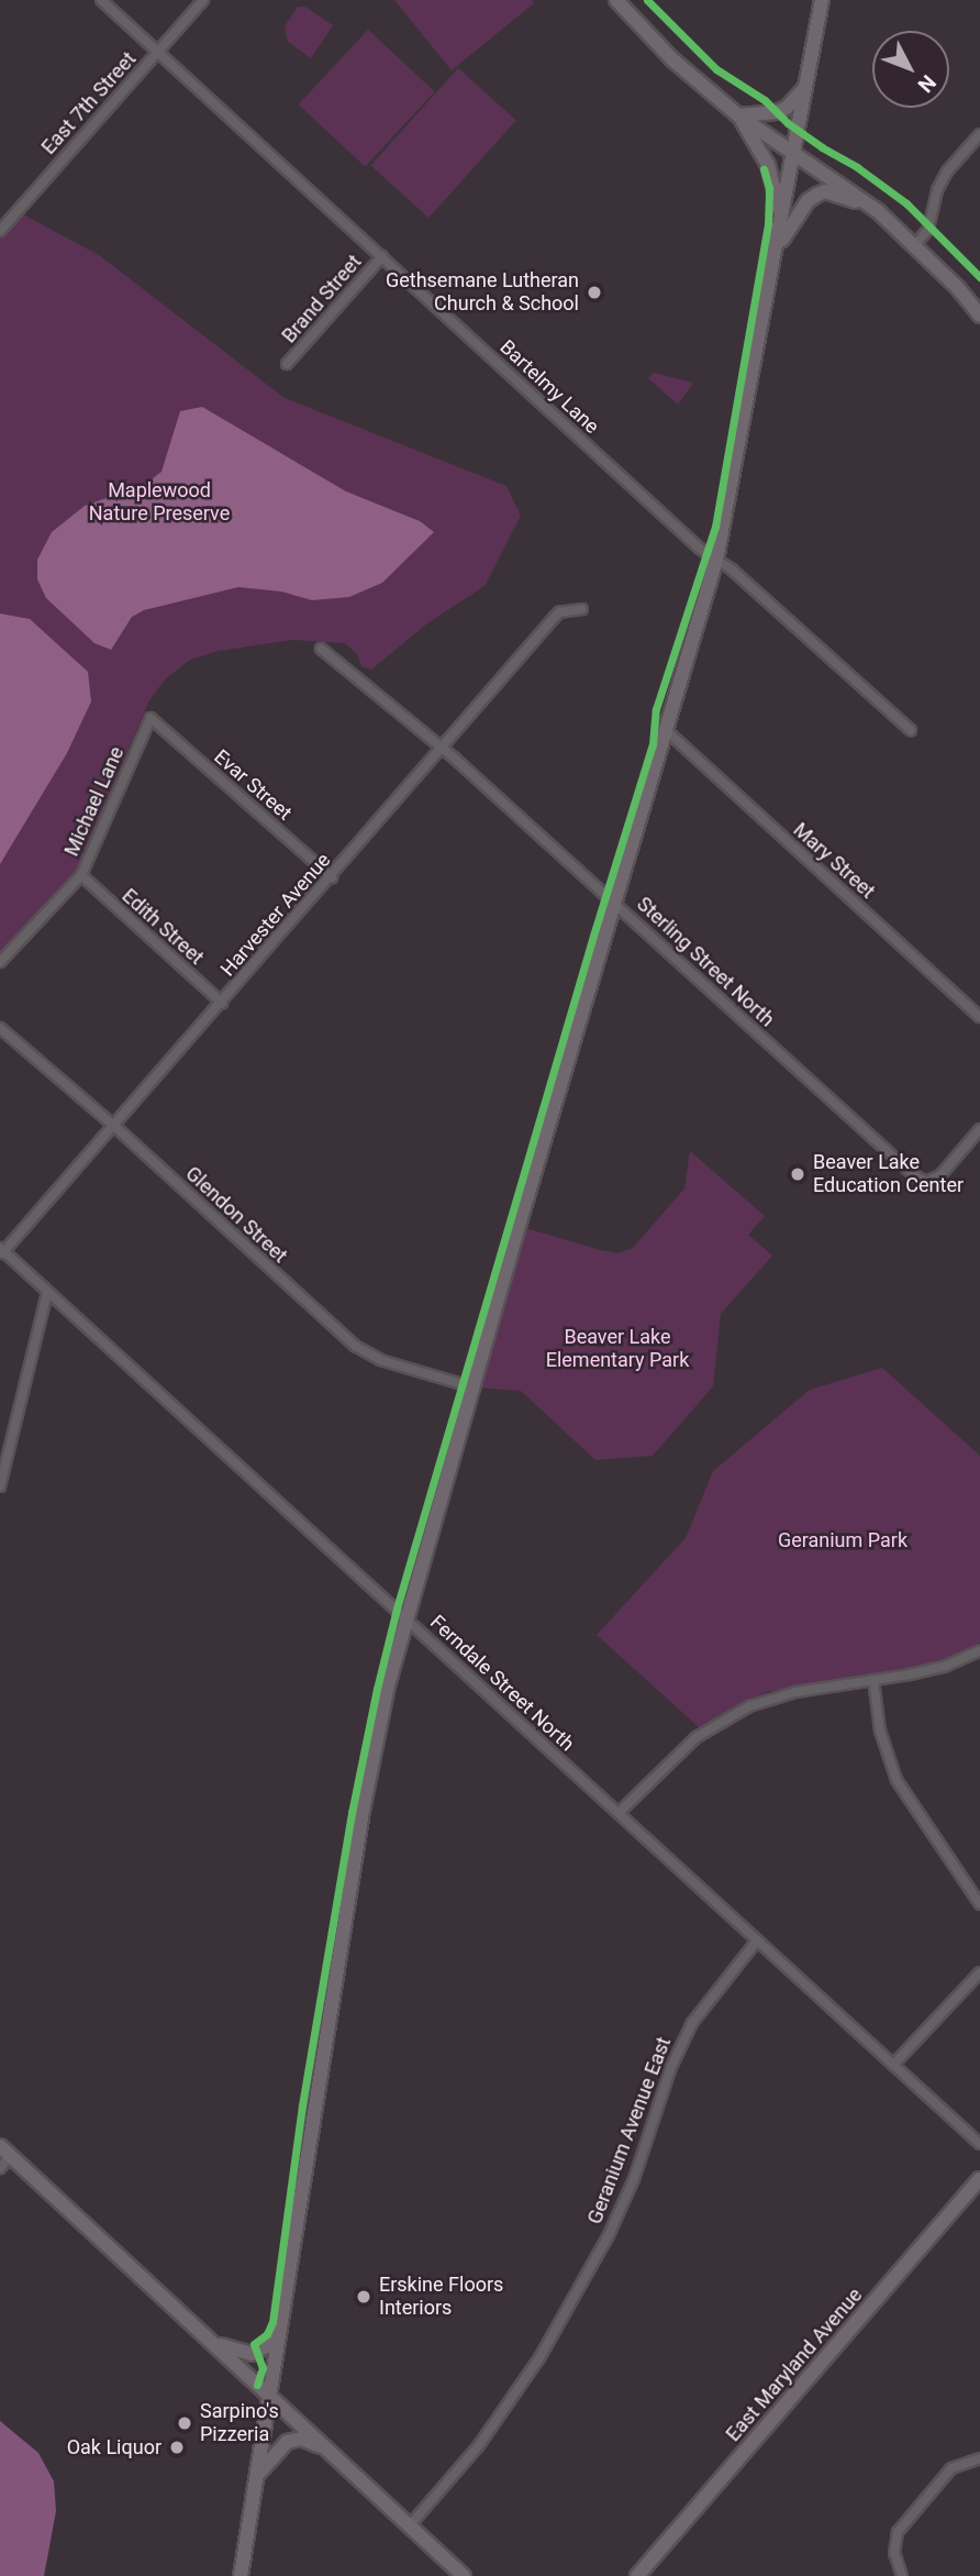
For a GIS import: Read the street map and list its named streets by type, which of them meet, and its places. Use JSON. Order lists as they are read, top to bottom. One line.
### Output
{"streets":{"main road":["East Maryland Avenue"],"street":["East 7th Street","Brand Street","Bartelmy Lane","Evar Street","Michael Lane","Mary Street","Harvester Avenue","Edith Street","Sterling Street North","Glendon Street","Ferndale Street North","Geranium Avenue East"]},"crossings":[["East 7th Street","Bartelmy Lane"],["Brand Street","Bartelmy Lane"],["Evar Street","Michael Lane"],["Evar Street","Harvester Avenue"],["Michael Lane","Edith Street"],["Harvester Avenue","Edith Street"],["Harvester Avenue","Sterling Street North"],["Harvester Avenue","Glendon Street"],["Harvester Avenue","Ferndale Street North"],["Ferndale Street North","Geranium Avenue East"]],"parks":["Maplewood Nature Preserve","Beaver Lake Elementary Park","Geranium Park"],"places":["Gethsemane Lutheran Church & School","Beaver Lake Education Center","Erskine Floors Interiors","Sarpino's Pizzeria","Oak Liquor"],"north":"bottom right"}
